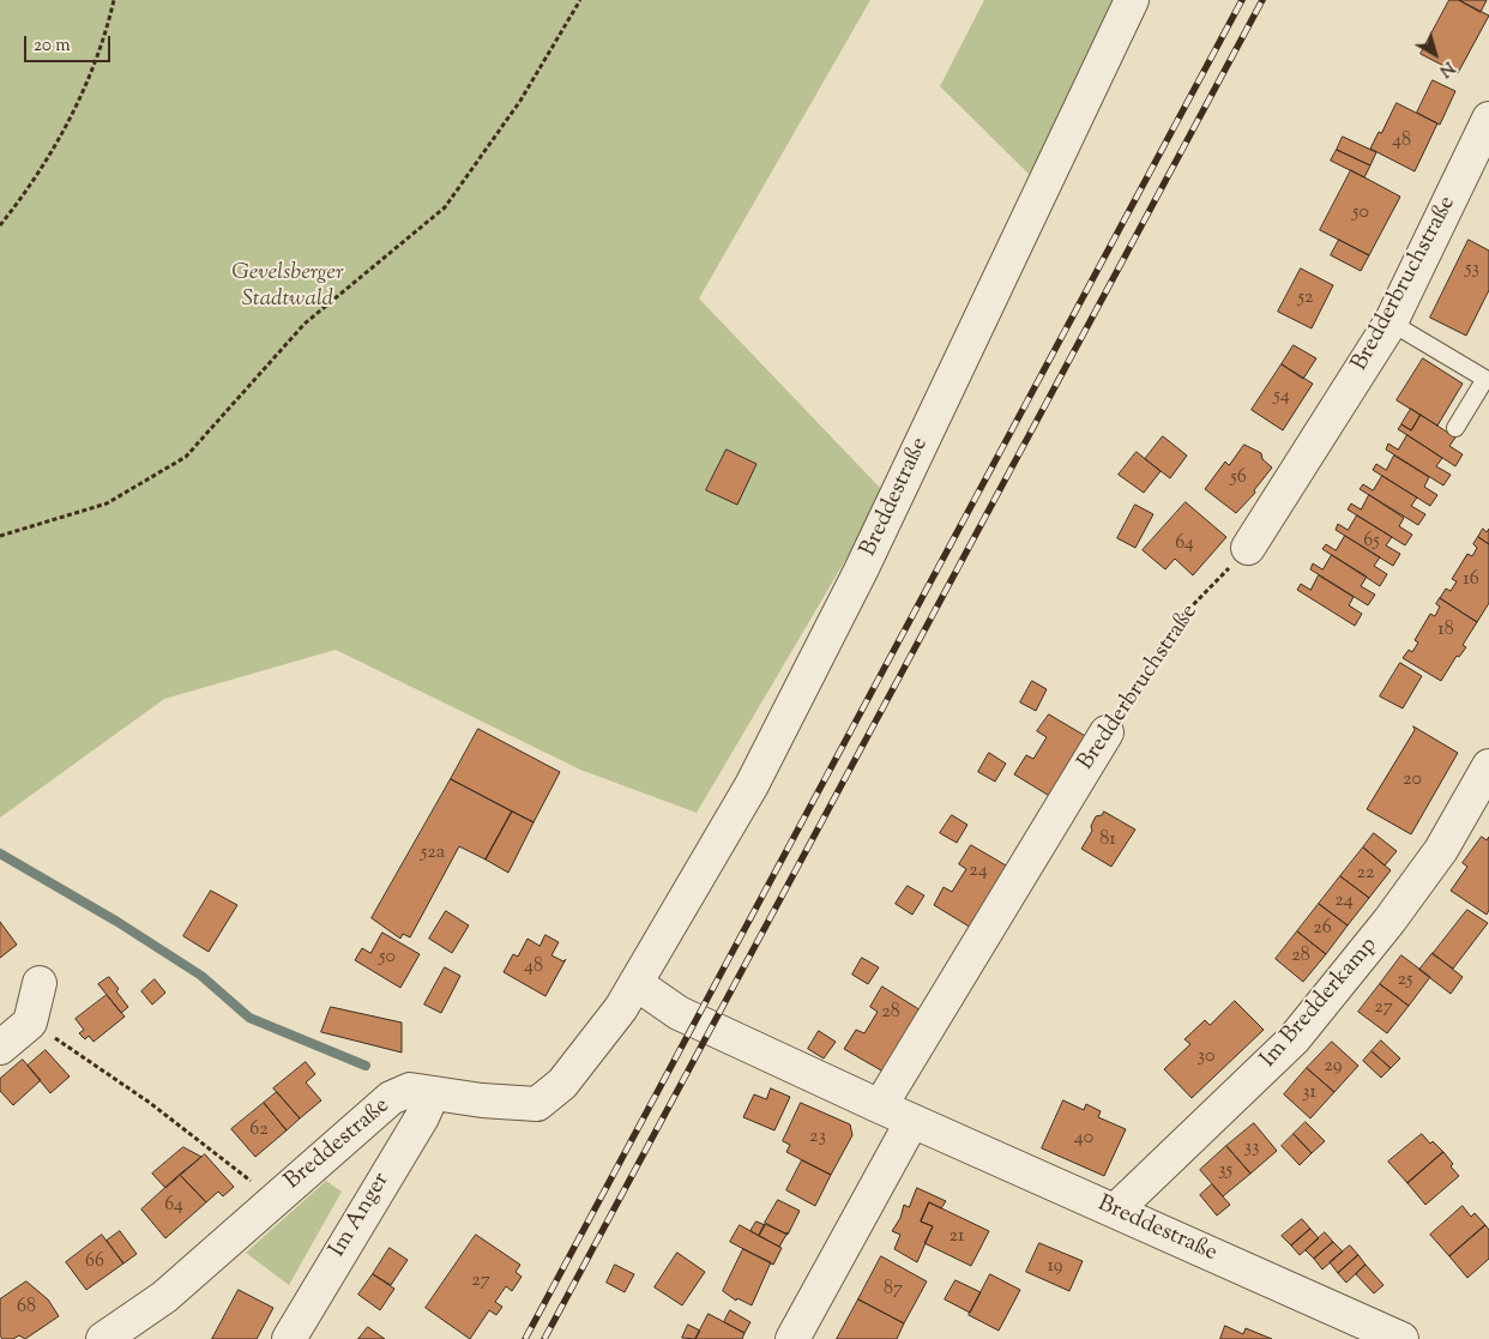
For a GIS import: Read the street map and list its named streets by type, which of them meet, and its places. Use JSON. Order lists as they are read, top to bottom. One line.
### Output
{"streets":{"street":["Bredderbruchstraße","Breddestraße","Im Bredderkamp","Im Anger"]},"crossings":[["Bredderbruchstraße","Breddestraße"],["Breddestraße","Im Bredderkamp"],["Breddestraße","Im Anger"]],"parks":["Gevelsberger Stadtwald"],"house_numbers":["48","50","53","52","54","56","65","64","16","18","20","81","52a","24","22","24","26","28","50","48","25","27","28","30","29","31","62","23","40","33","35","64","21","66","19","27","87","68"],"scale_bar":"20 m","north":"bottom right"}
